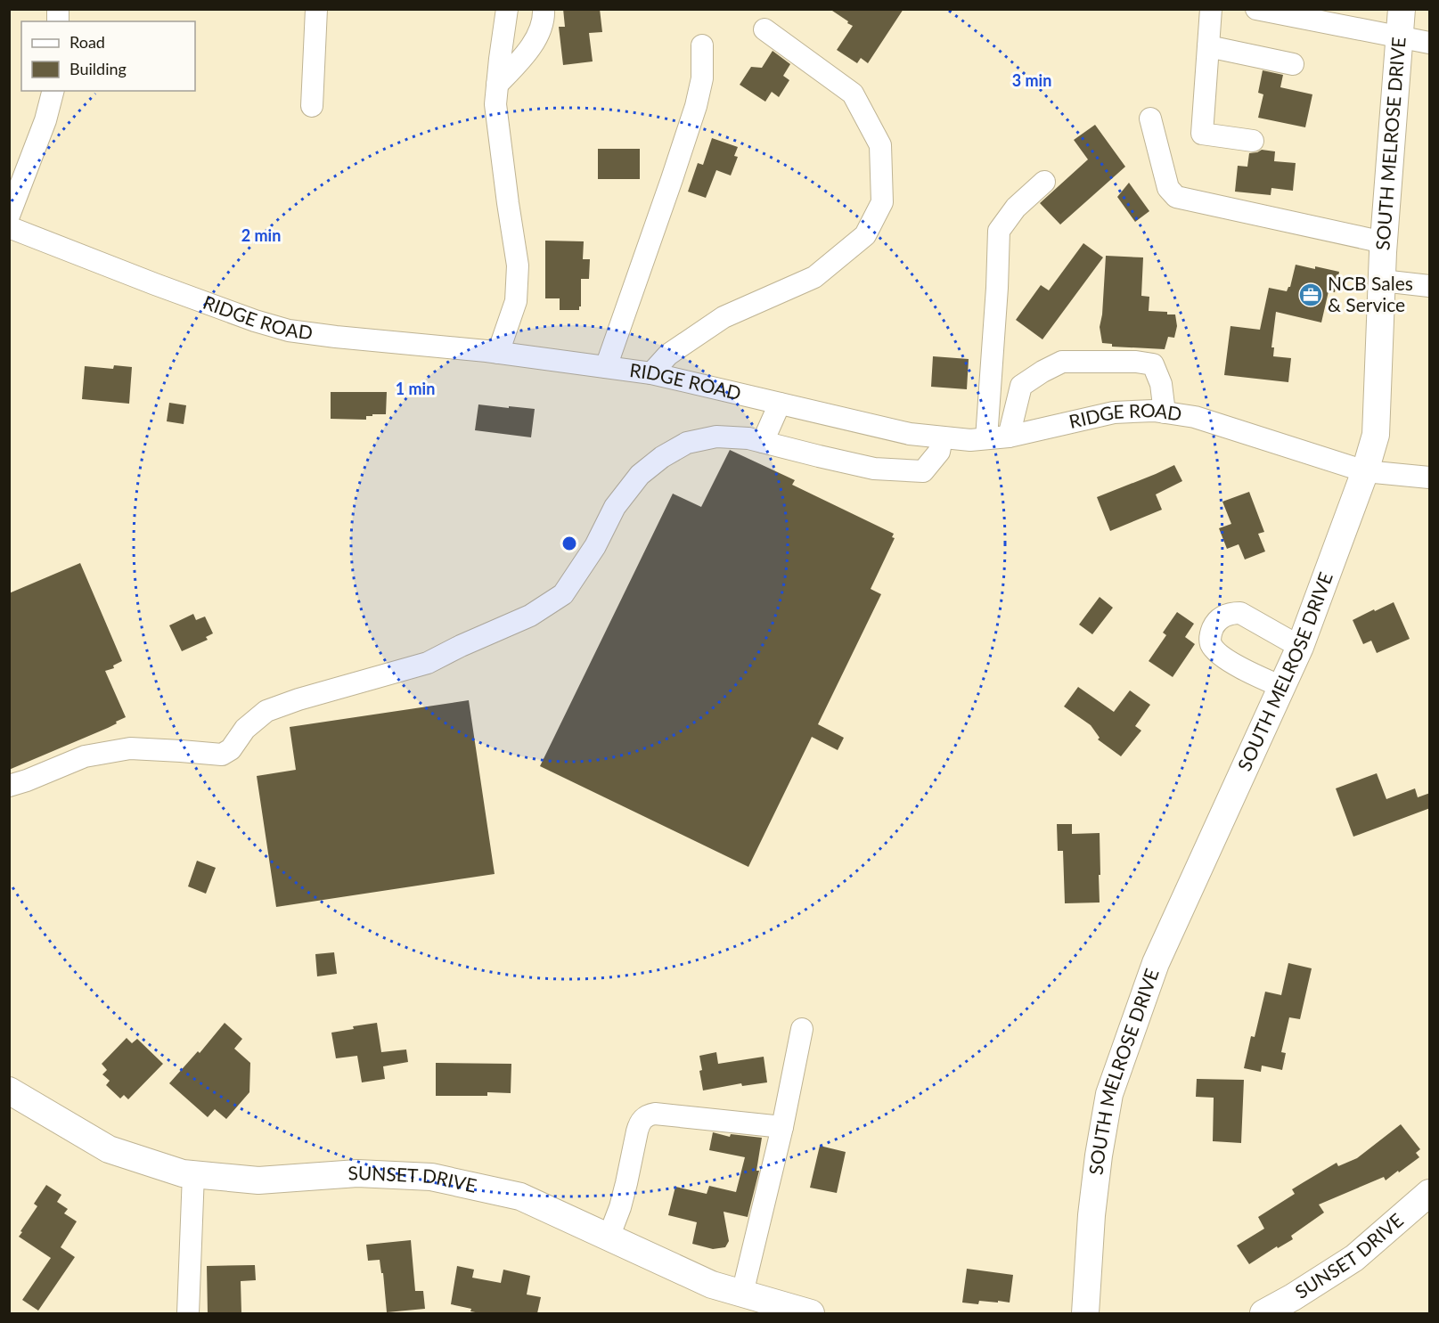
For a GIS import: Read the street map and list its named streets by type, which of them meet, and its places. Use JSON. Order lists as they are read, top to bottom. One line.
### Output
{"streets":{"main road":["SOUTH MELROSE DRIVE","SUNSET DRIVE"],"street":["RIDGE ROAD"]},"crossings":[["SOUTH MELROSE DRIVE","RIDGE ROAD"]],"places":{"office":["NCB Sales & Service"]},"legend":["Road","Building"],"rings":["3 min","2 min","1 min"]}
